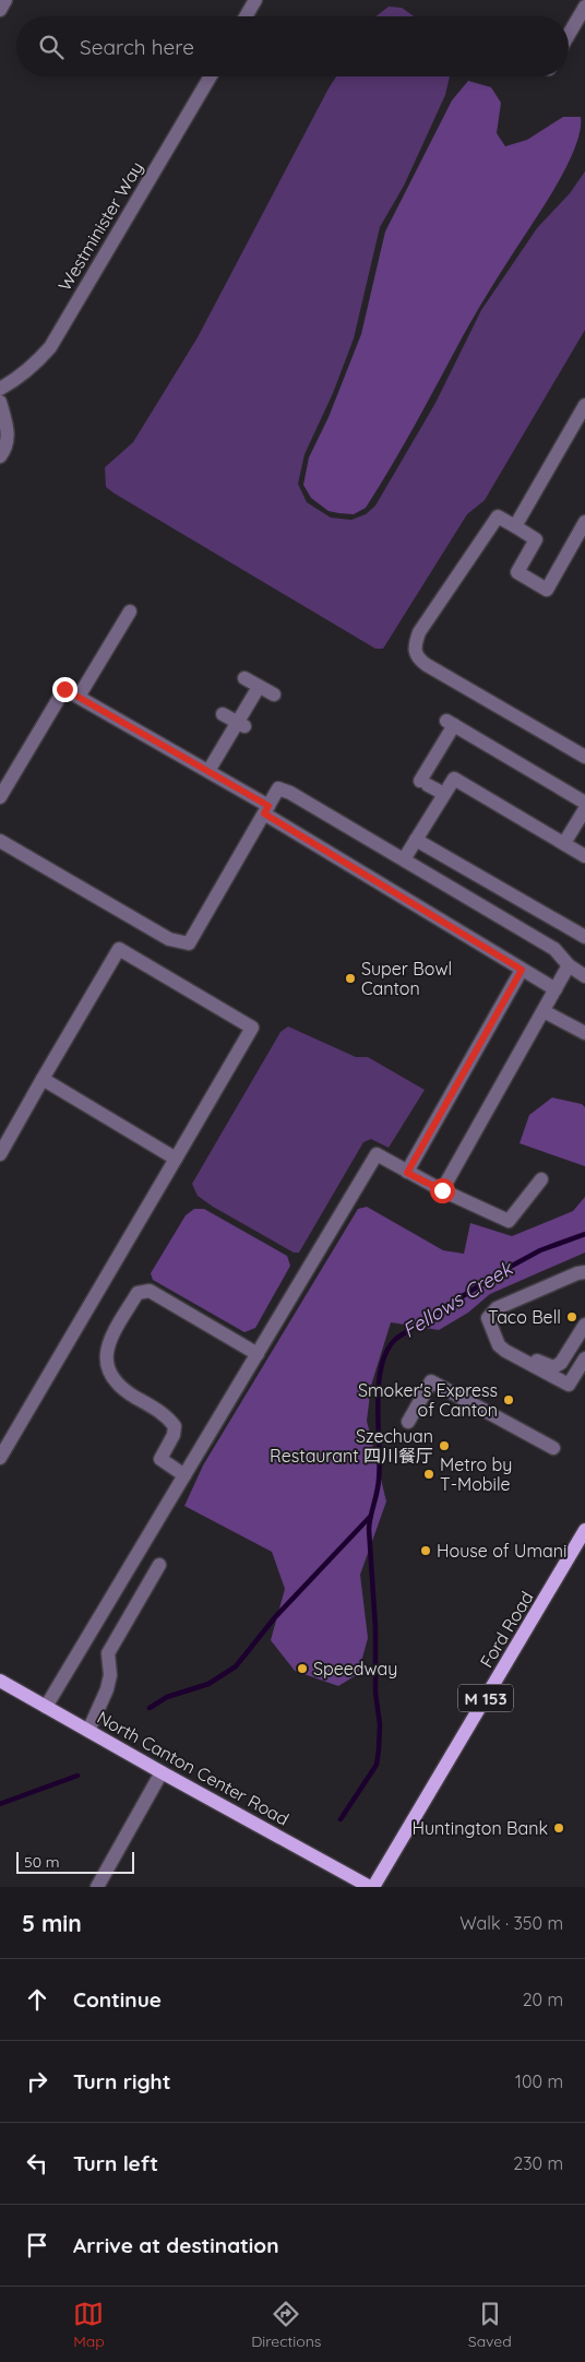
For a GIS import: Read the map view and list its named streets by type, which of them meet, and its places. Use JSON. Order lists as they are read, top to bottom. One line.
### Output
{"streets":{"main road":["Ford Road","M 153","North Canton Center Road"],"street":["Westminister Way"]},"crossings":[["Ford Road","North Canton Center Road"]],"water":["Fellows Creek"],"places":["Super Bowl Canton","Taco Bell","Smoker's Express of Canton","Szechuan Restaurant 四川餐厅","Metro by T-Mobile","House of Umani","Speedway","Huntington Bank"],"scale_bar":"50 m","page":{"search":"Search here","scale":"50 m","heading":["5 min","Walk · 350 m"],"list":[["Continue","20 m"],["Turn right","100 m"],["Turn left","230 m"],"Arrive at destination"],"nav":["Map","Directions","Saved"]}}
